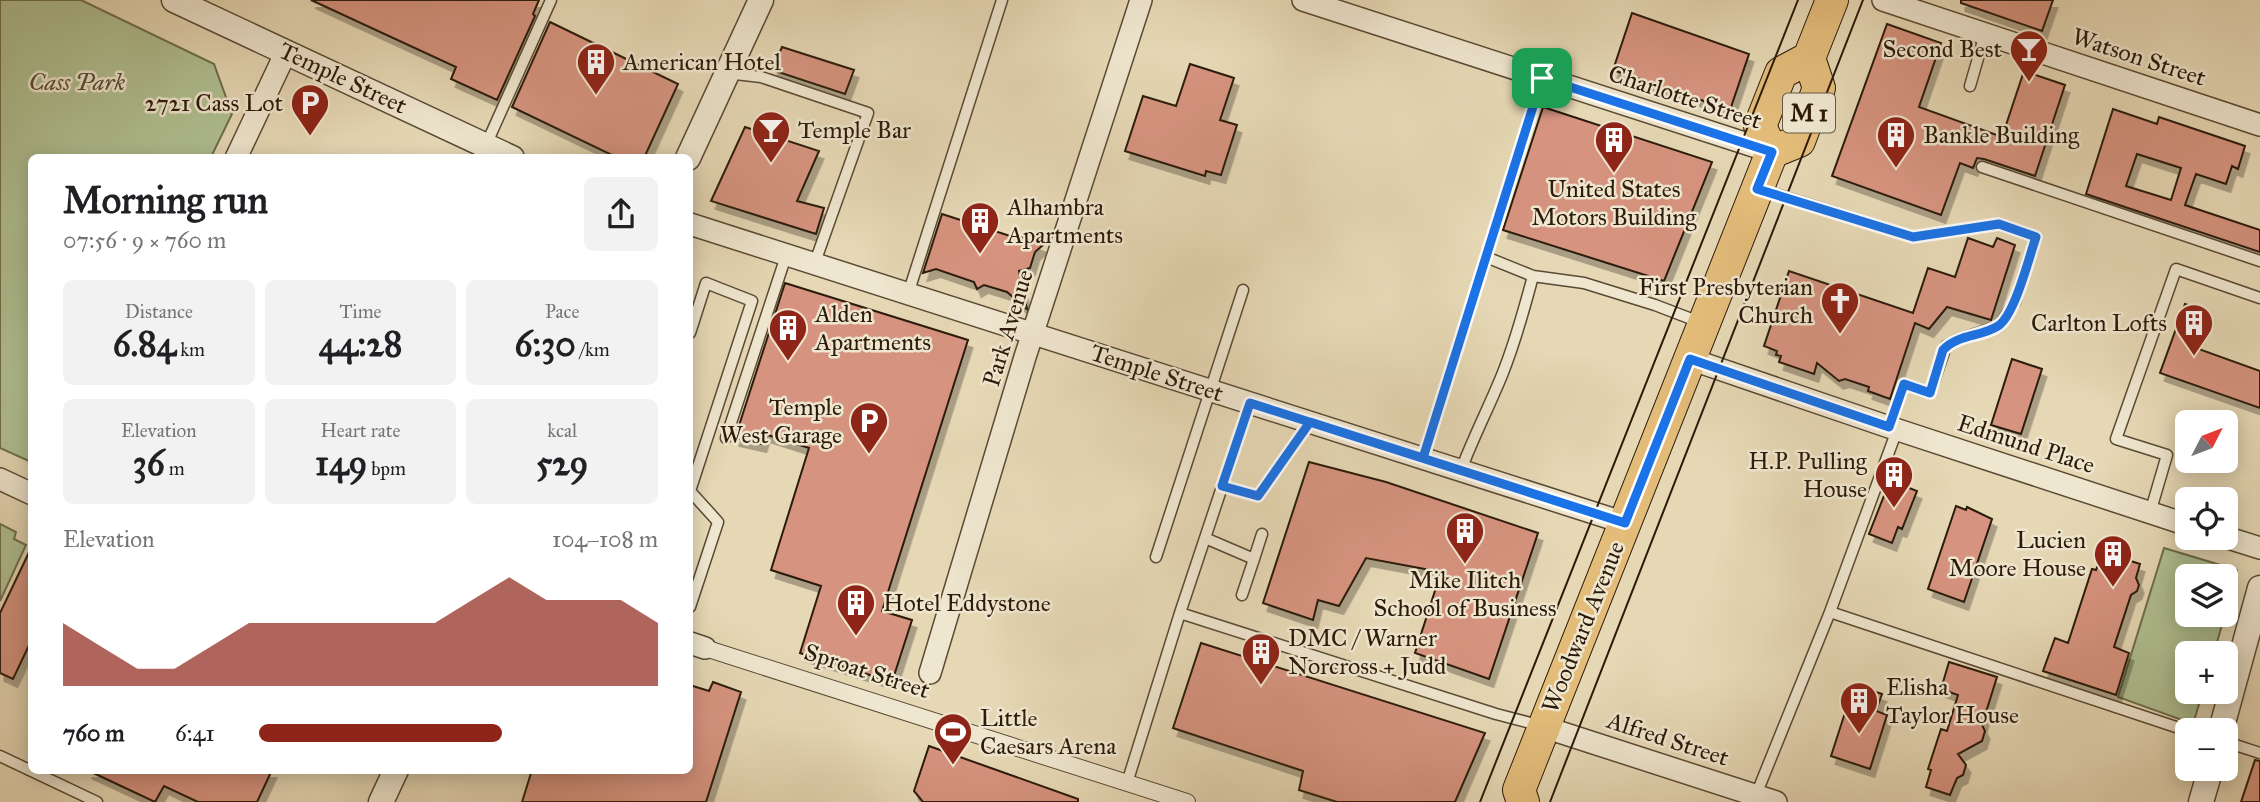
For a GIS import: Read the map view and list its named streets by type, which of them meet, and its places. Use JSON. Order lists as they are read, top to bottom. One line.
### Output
{"streets":{"main road":["M 1","Woodward Avenue"],"street":["Watson Street","Temple Street","Charlotte Street","Park Avenue","Edmund Place","Sproat Street","Alfred Street"]},"crossings":[["Temple Street","Park Avenue"],["Temple Street","Woodward Avenue"],["Charlotte Street","M 1"],["Charlotte Street","Woodward Avenue"],["M 1","Woodward Avenue"],["Edmund Place","Woodward Avenue"],["Woodward Avenue","Alfred Street"]],"parks":["Cass Park"],"places":{"bar":["Second Best","Temple Bar"],"building":["American Hotel","Bankle Building","United States Motors Building","Alhambra Apartments","Carlton Lofts","Alden Apartments","H.P. Pulling House","Mike Ilitch School of Business","Lucien Moore House","Hotel Eddystone","DMC / Warner Norcross + Judd","Elisha Taylor House"],"parking":["2721 Cass Lot","Temple West Garage"],"church":["First Presbyterian Church"],"sports":["Little Caesars Arena"]},"north":"top right","page":{"heading":["Morning run","07:56 · 9 × 760 m"],"stats":[["Distance","6.84 km"],["Time","44:28"],["Pace","6:30 /km"],["Elevation","36 m"],["Heart rate","149 bpm"],["kcal","529"]],"map_buttons":["+","−"],"chart":["Elevation","104–108 m"],"list":[{"name":"760 m","note":"6:41"}]}}
